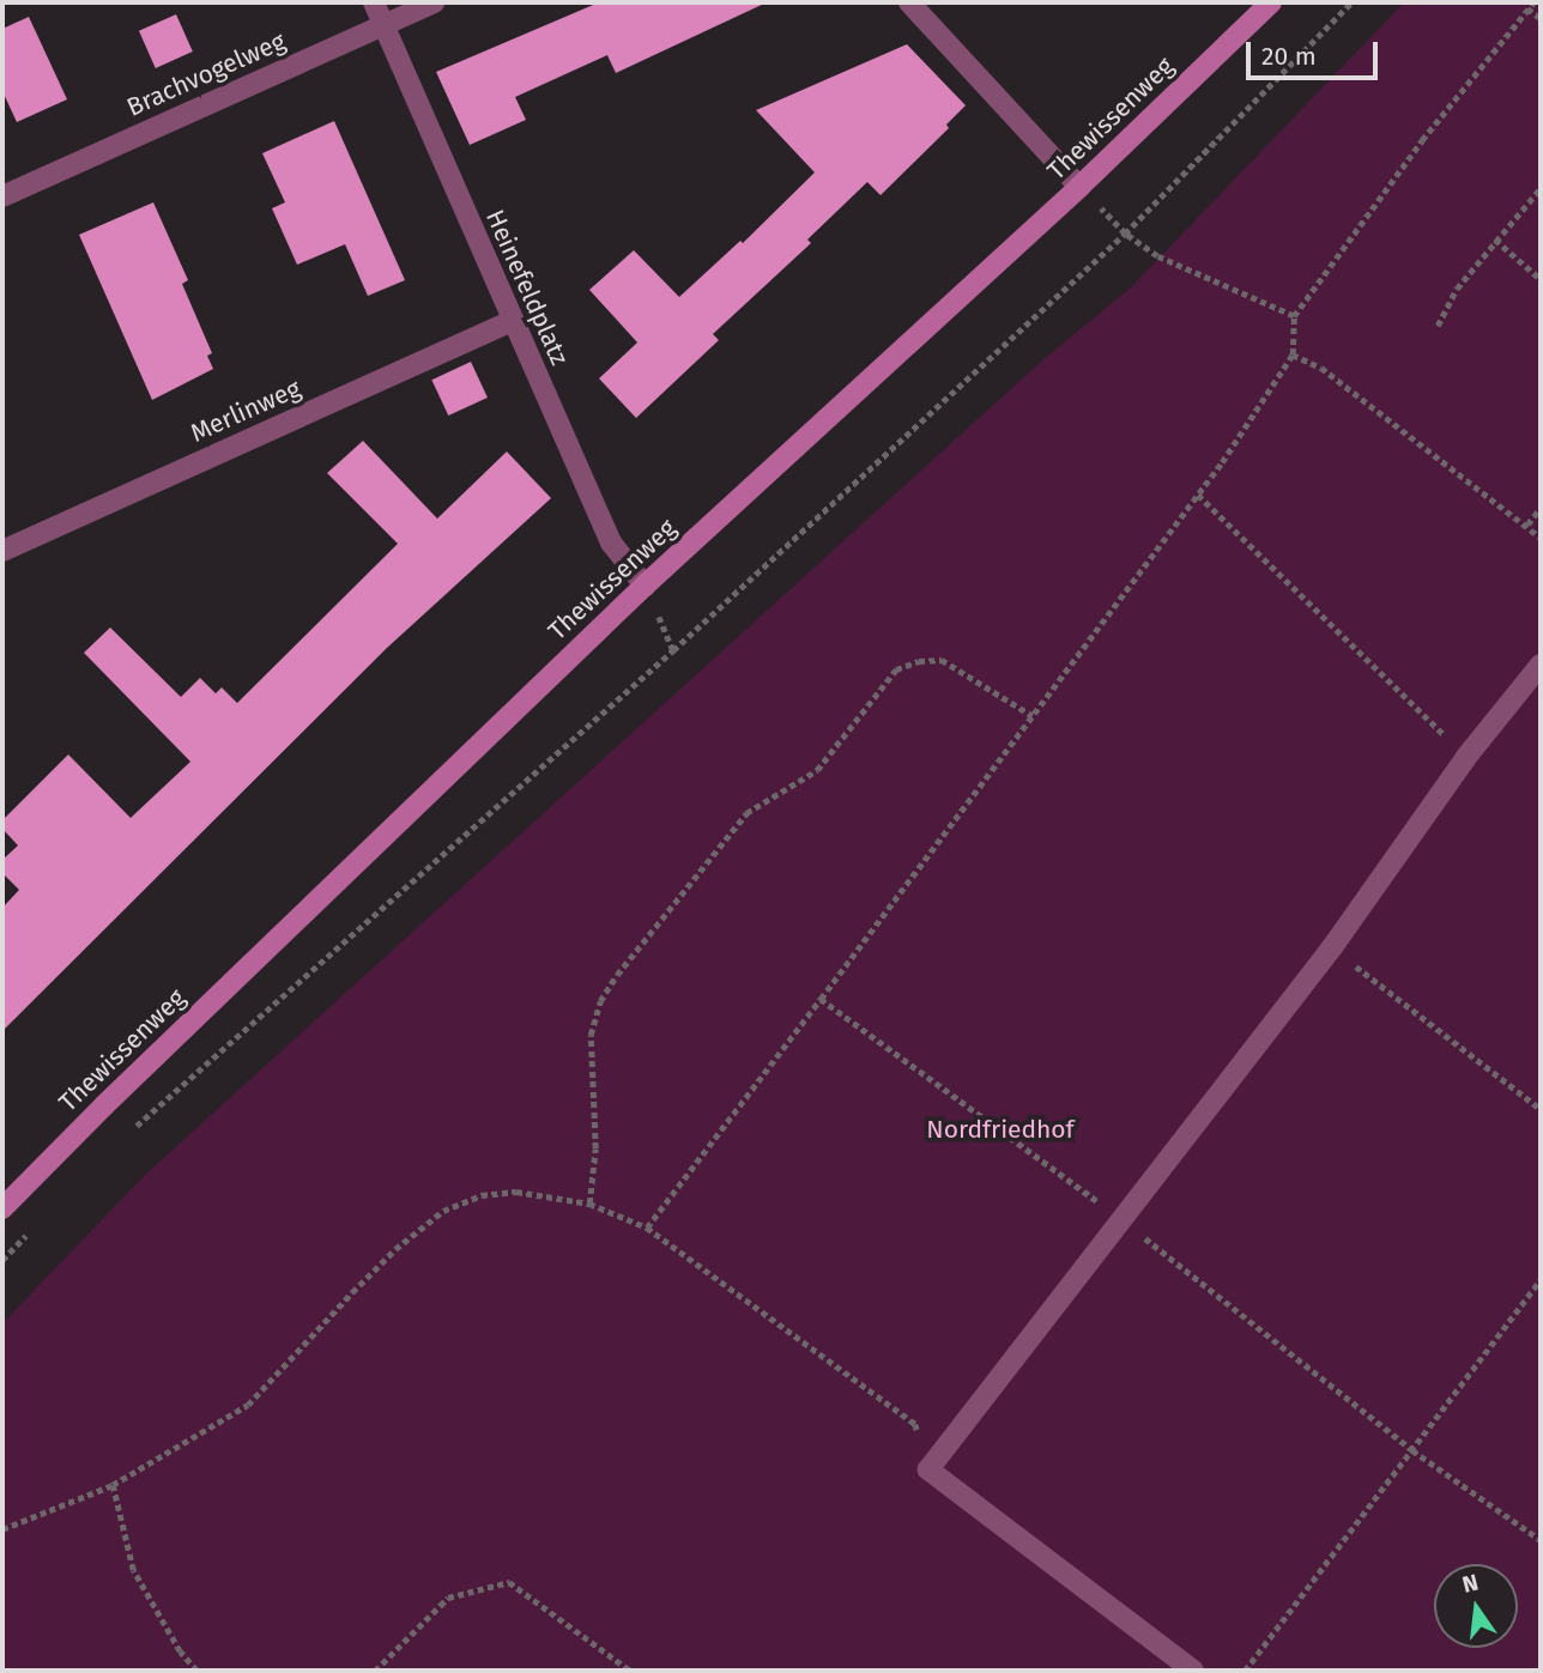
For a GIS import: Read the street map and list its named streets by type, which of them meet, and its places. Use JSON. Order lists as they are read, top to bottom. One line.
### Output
{"streets":{"street":["Brachvogelweg","Thewissenweg","Heinefeldplatz","Merlinweg"]},"crossings":[["Brachvogelweg","Heinefeldplatz"],["Thewissenweg","Heinefeldplatz"],["Heinefeldplatz","Merlinweg"]],"parks":["Nordfriedhof"],"scale_bar":"20 m","north":"top"}
